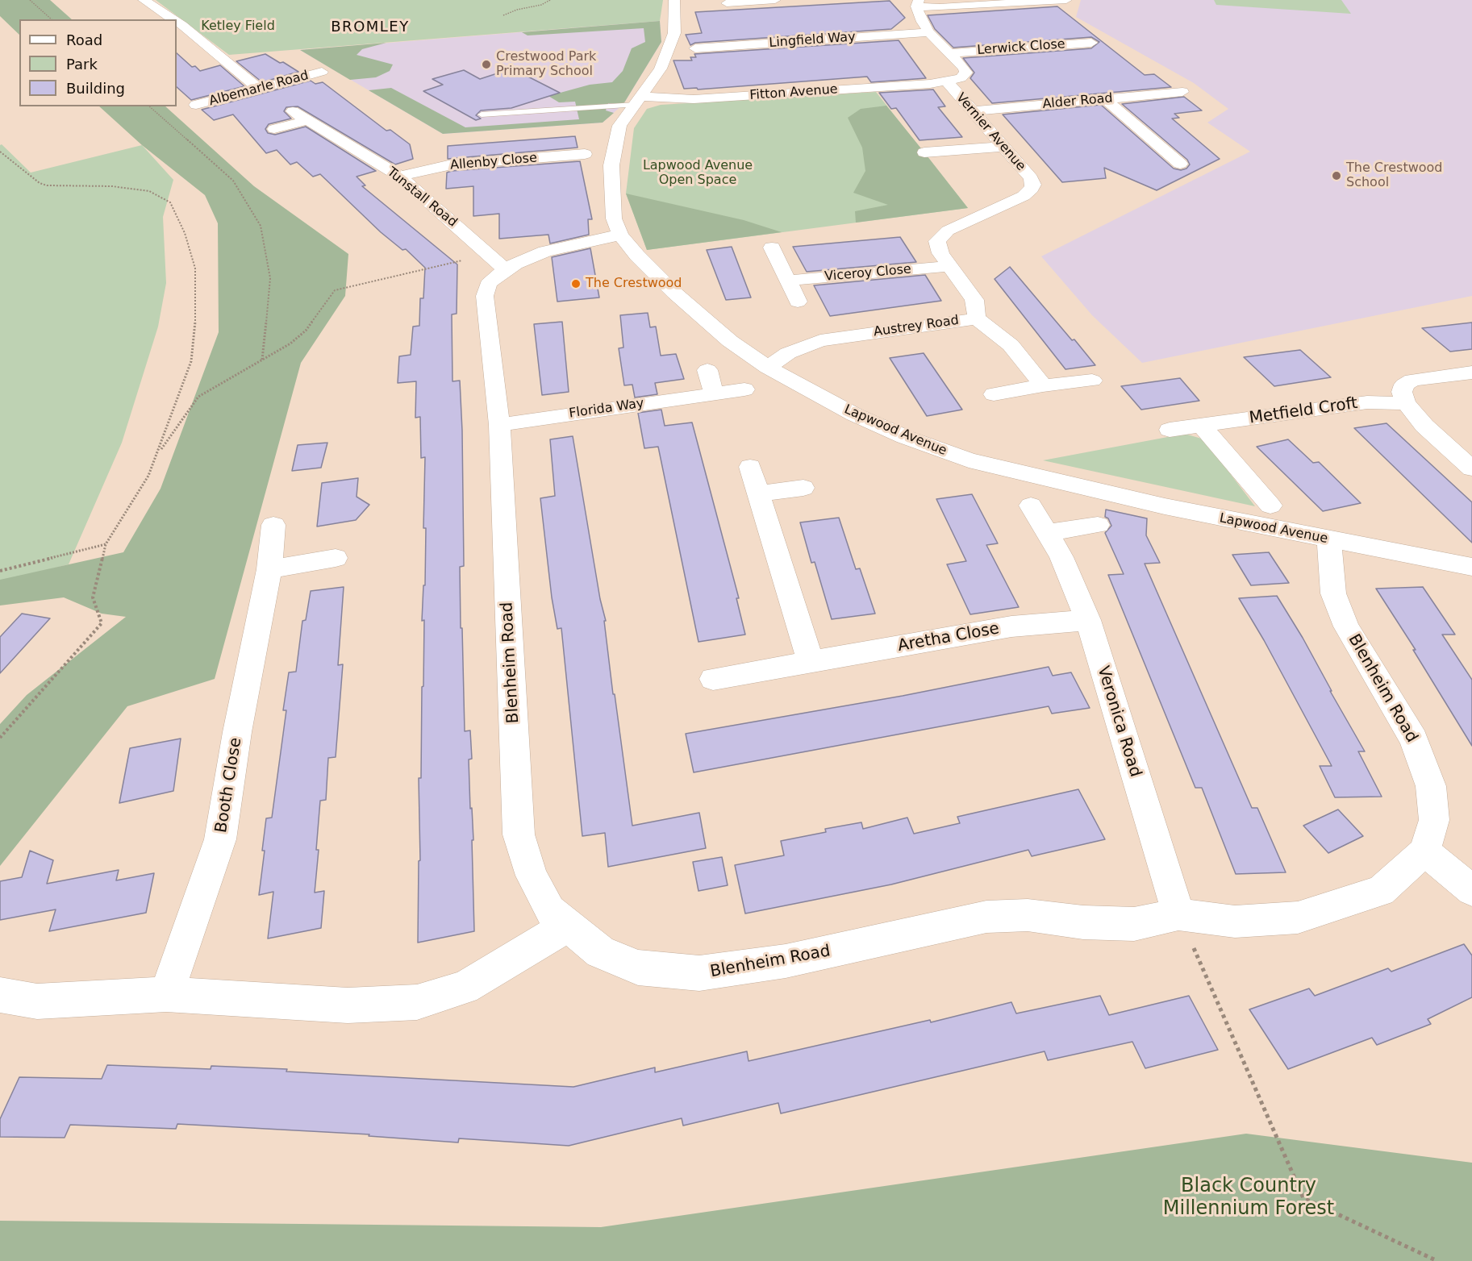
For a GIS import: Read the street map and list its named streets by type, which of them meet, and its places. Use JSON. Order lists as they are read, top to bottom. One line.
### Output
{"streets":{"street":["Lingfield Way","Lerwick Close","Albemarle Road","Fitton Avenue","Alder Road","Vernier Avenue","Allenby Close","Tunstall Road","Viceroy Close","Austrey Road","Florida Way","Metfield Croft","Lapwood Avenue","Aretha Close","Blenheim Road","Veronica Road","Booth Close"]},"crossings":[["Fitton Avenue","Vernier Avenue"],["Fitton Avenue","Lapwood Avenue"],["Alder Road","Vernier Avenue"],["Vernier Avenue","Viceroy Close"],["Vernier Avenue","Austrey Road"],["Allenby Close","Tunstall Road"],["Tunstall Road","Blenheim Road"],["Austrey Road","Lapwood Avenue"],["Florida Way","Blenheim Road"],["Lapwood Avenue","Blenheim Road"],["Aretha Close","Veronica Road"],["Blenheim Road","Veronica Road"]],"districts":["BROMLEY"],"parks":["Ketley Field","Lapwood Avenue Open Space","Black Country Millennium Forest"],"places":["Crestwood Park Primary School","The Crestwood School","The Crestwood"],"legend":["Road","Park","Building"]}
